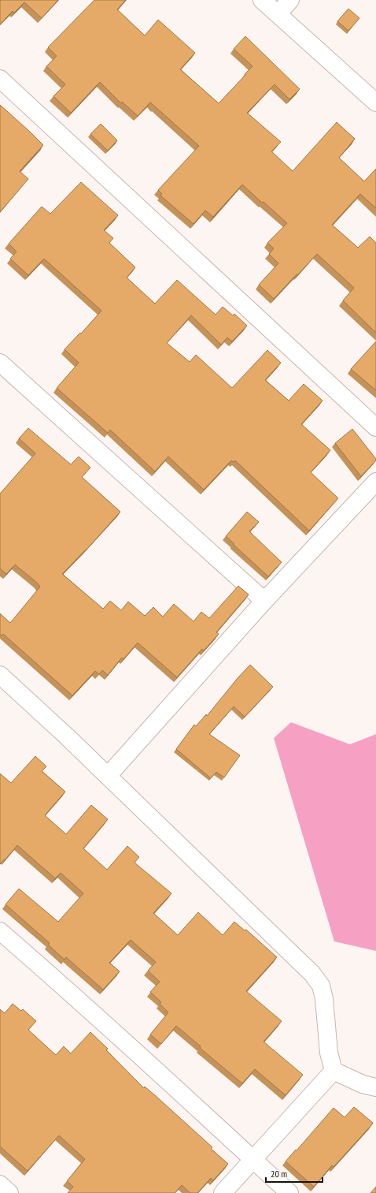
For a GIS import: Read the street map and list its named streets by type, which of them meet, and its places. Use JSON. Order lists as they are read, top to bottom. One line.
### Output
{"scale_bar":"20 m"}
